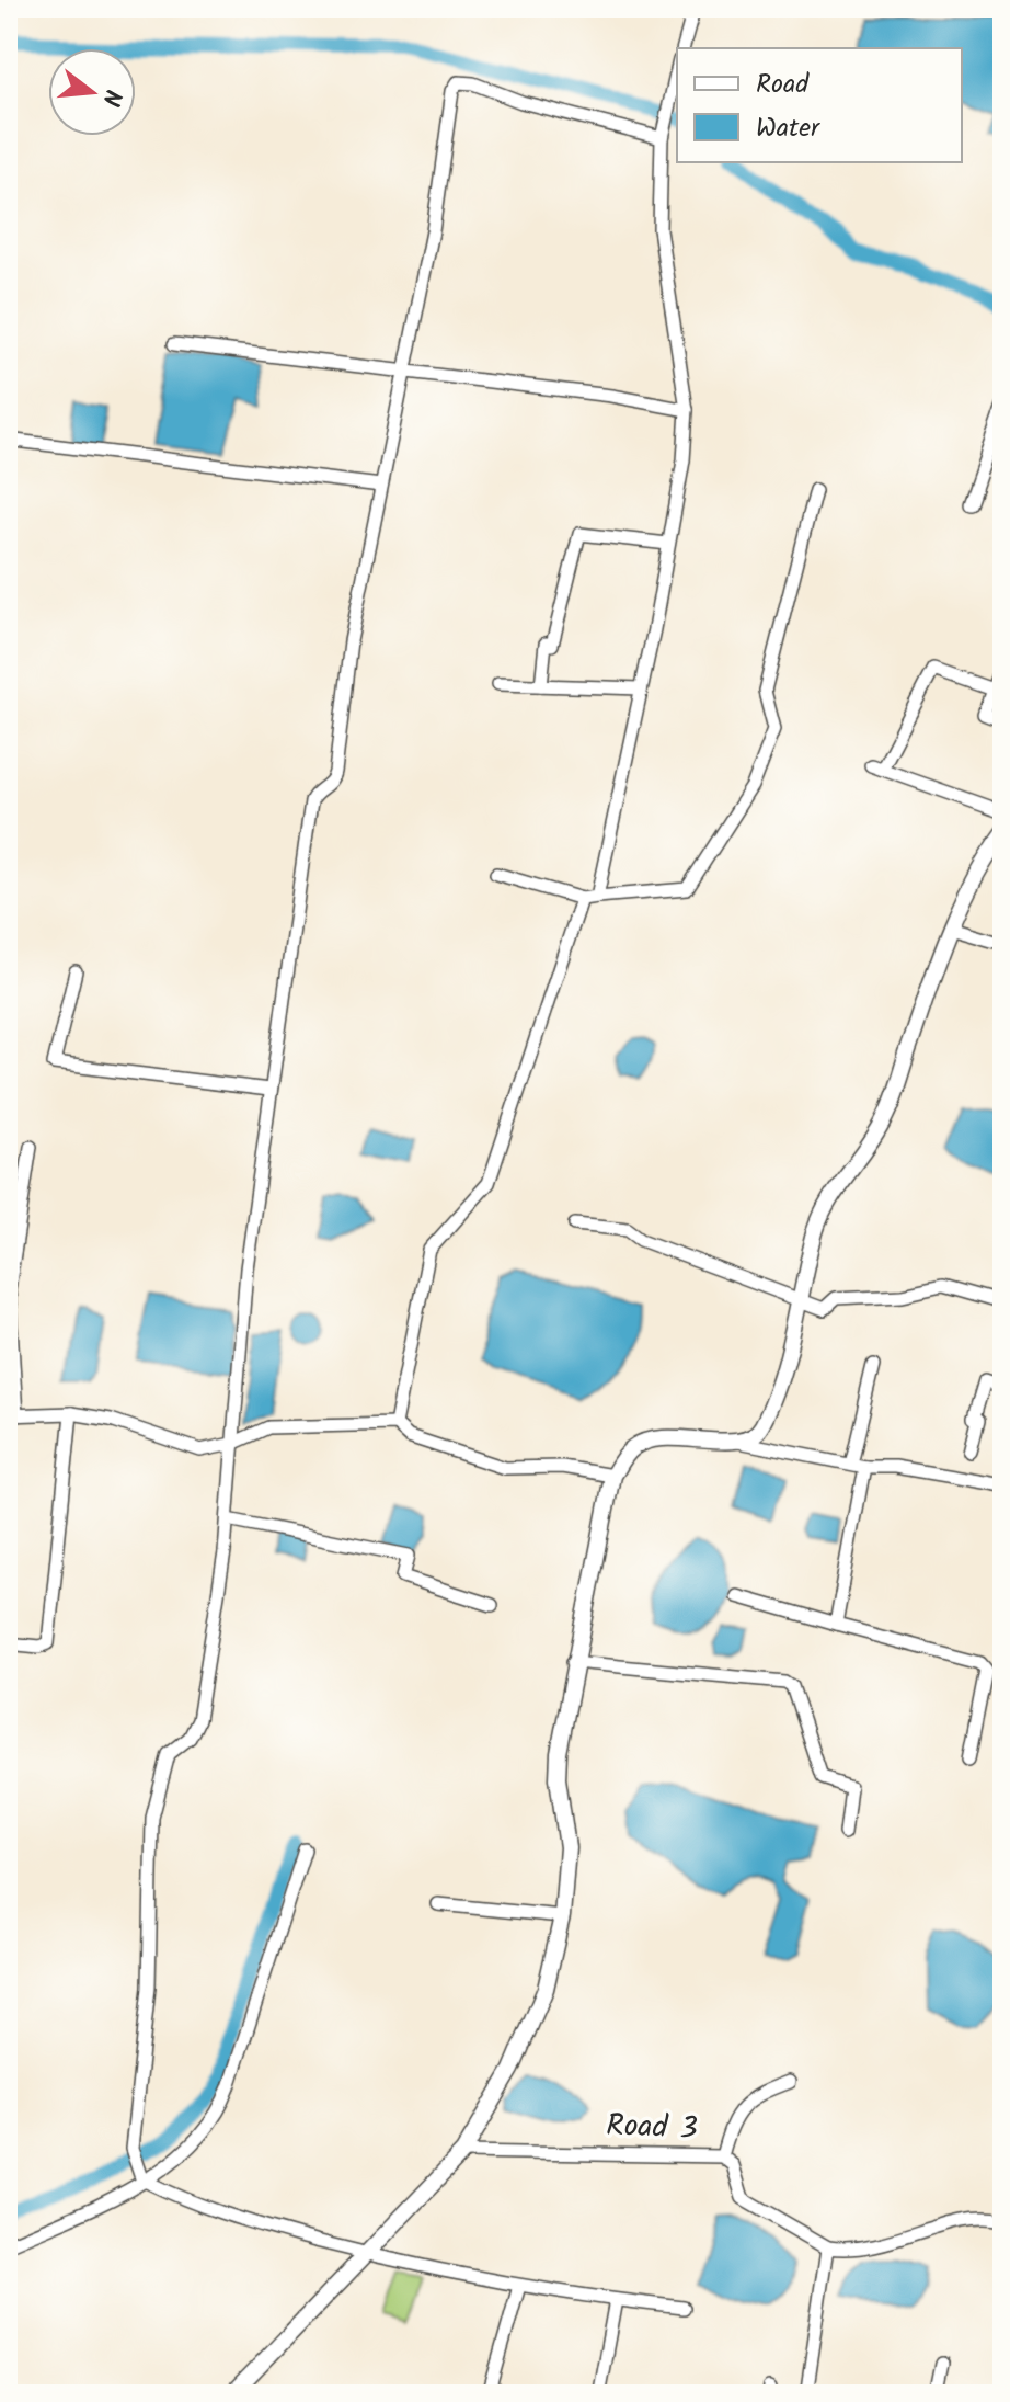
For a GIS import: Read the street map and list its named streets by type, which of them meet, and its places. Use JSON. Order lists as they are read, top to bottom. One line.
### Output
{"streets":{"street":["Road 3"]},"legend":["Road","Water"],"north":"right"}
